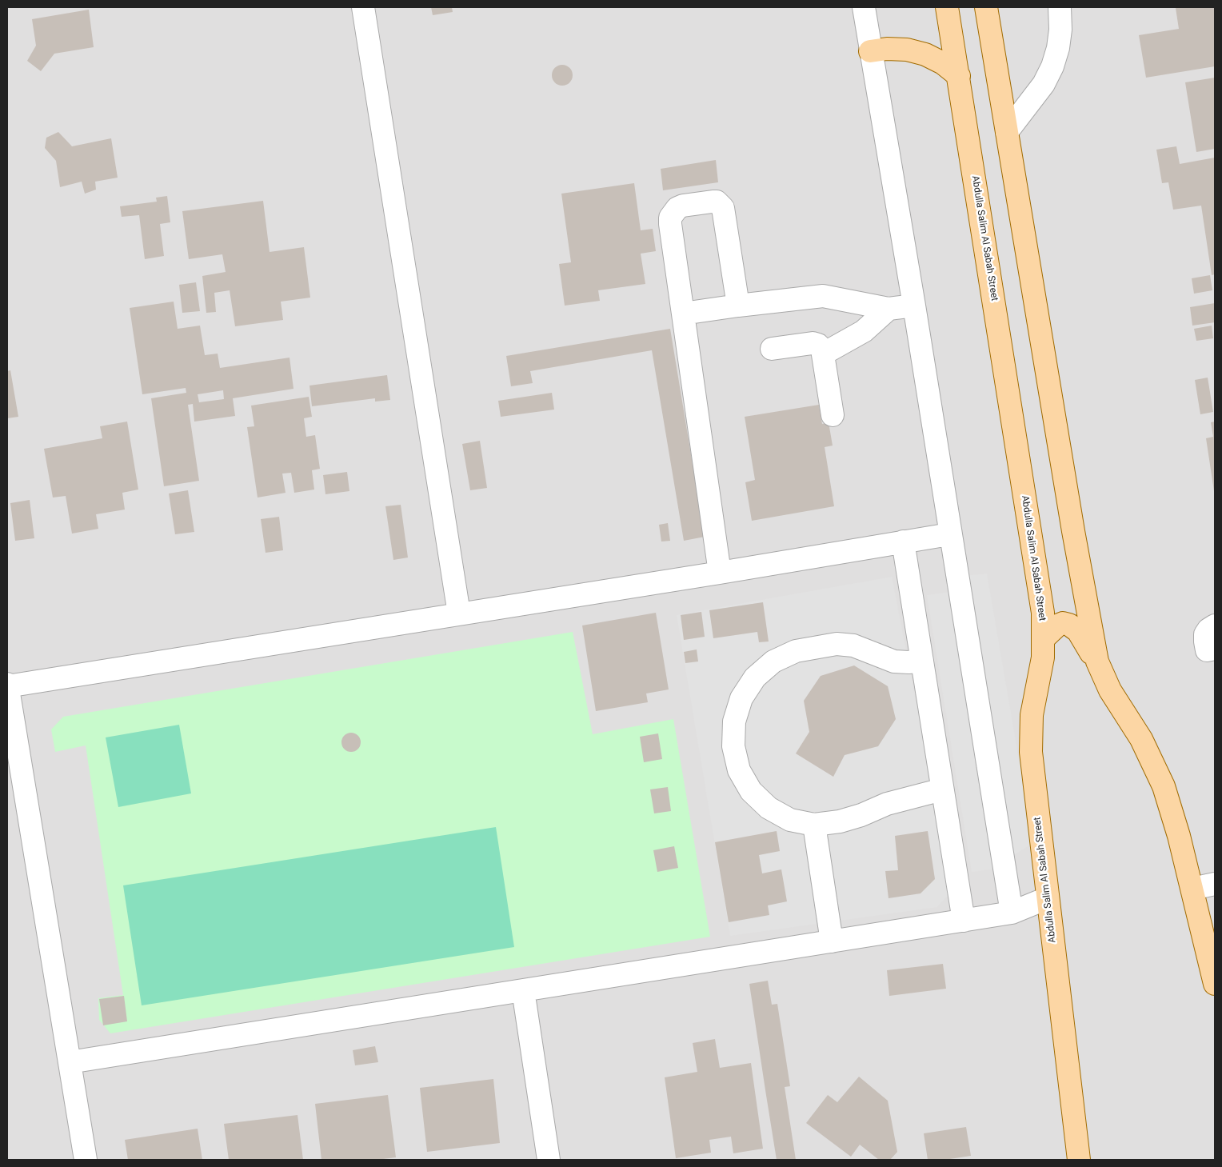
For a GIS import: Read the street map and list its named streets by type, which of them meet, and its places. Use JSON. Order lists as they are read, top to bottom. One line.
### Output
{"streets":{"main road":["Abdulla Salim Al Sabah Street"]}}
